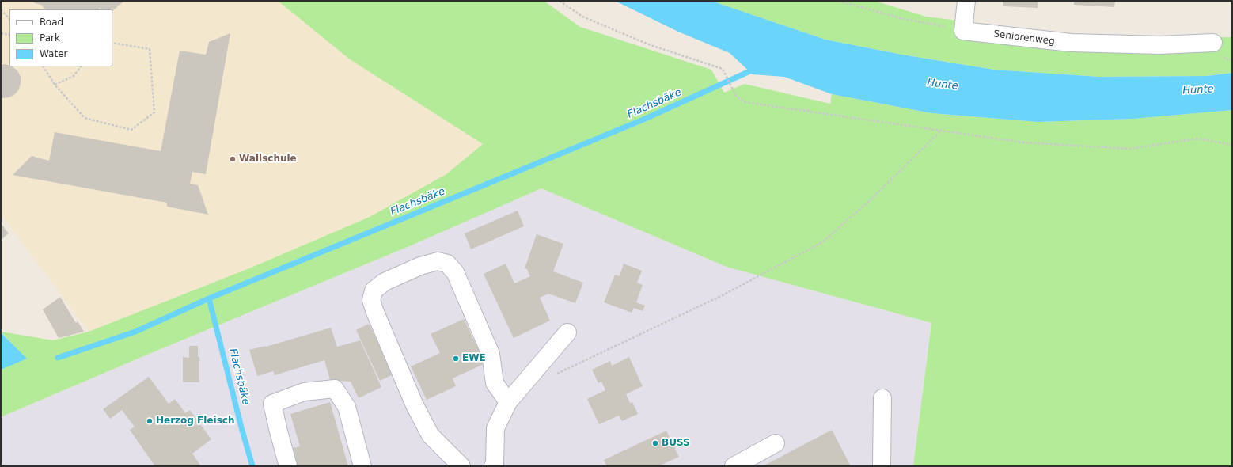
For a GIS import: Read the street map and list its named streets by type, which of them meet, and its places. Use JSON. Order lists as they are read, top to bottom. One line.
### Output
{"streets":{"street":["Seniorenweg"]},"water":["Hunte","Flachsbäke"],"places":["Wallschule","EWE","Herzog Fleisch","BUSS"],"legend":["Road","Park","Water"]}
